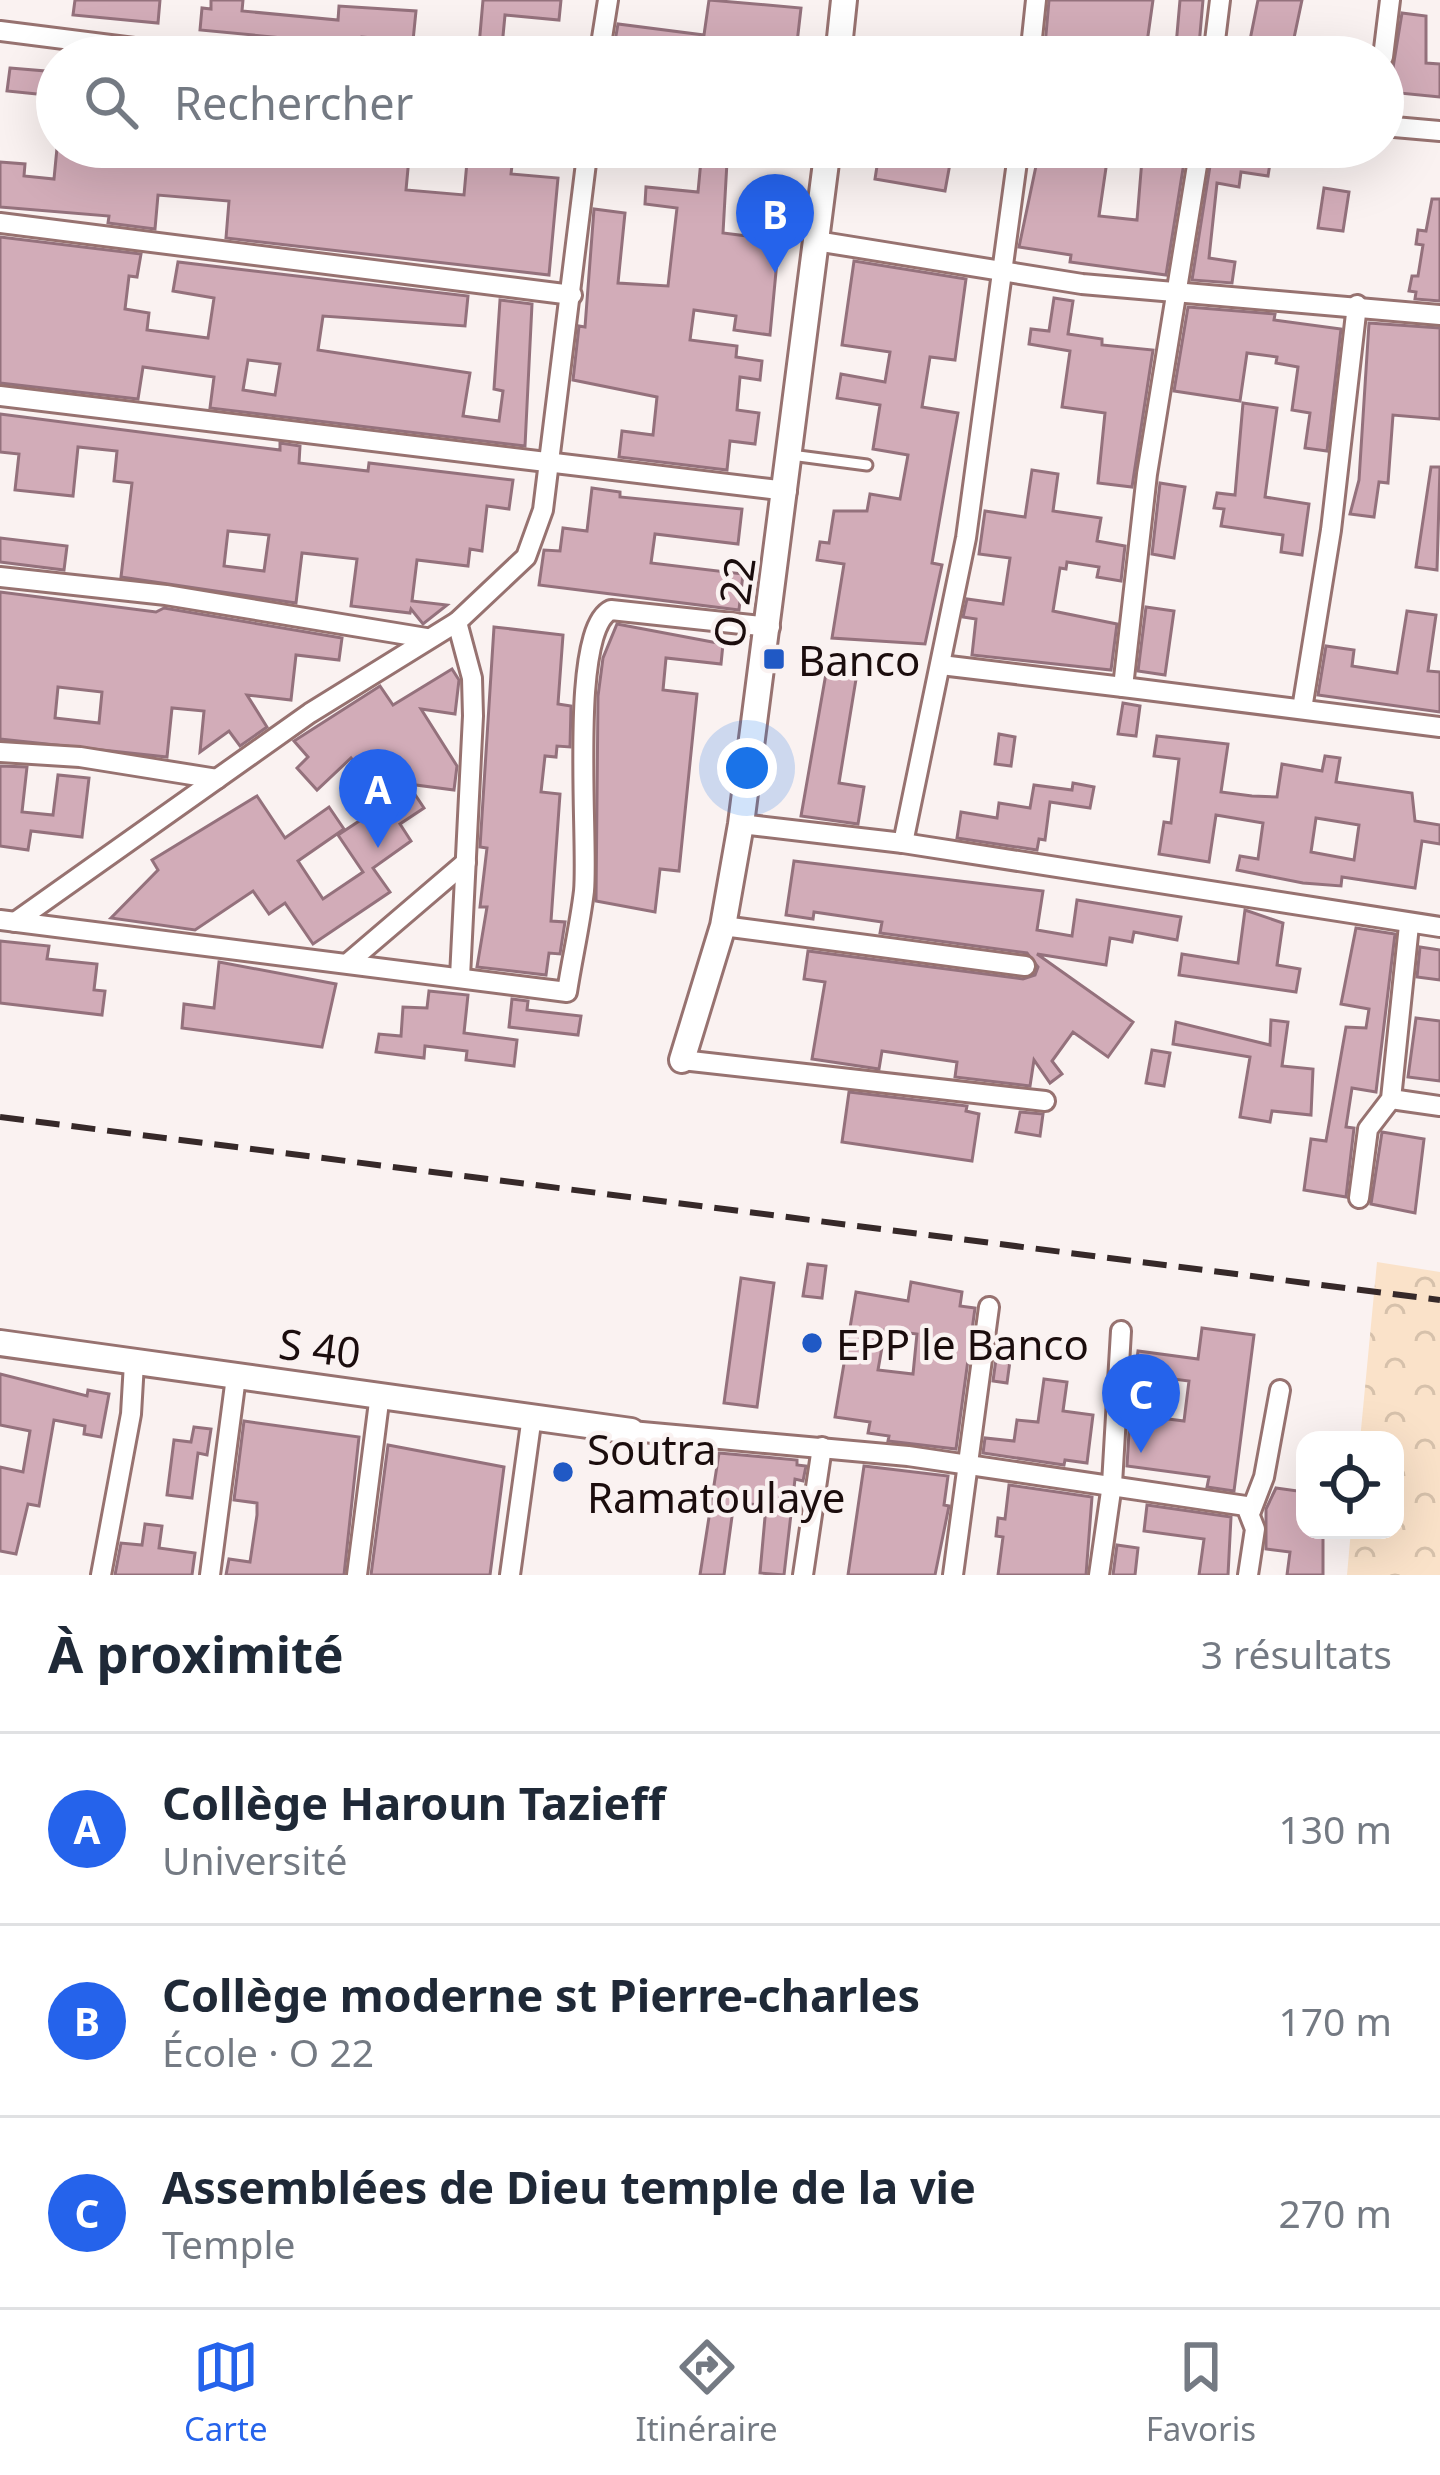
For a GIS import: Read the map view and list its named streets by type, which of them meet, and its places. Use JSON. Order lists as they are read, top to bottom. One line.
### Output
{"streets":{"street":["O 22","S 40"]},"places":{"transit":["Banco"],"other":["EPP le Banco","Soutra Ramatoulaye"]},"page":{"search":"Rechercher","pins":["B","A","C"],"heading":["À proximité","3 résultats"],"list":[{"mark":"A","name":"Collège Haroun Tazieff","note":"Université","value":"130 m"},{"mark":"B","name":"Collège moderne st Pierre-charles","note":"École · O 22","value":"170 m"},{"mark":"C","name":"Assemblées de Dieu temple de la vie","note":"Temple","value":"270 m"}],"nav":["Carte","Itinéraire","Favoris"]}}
